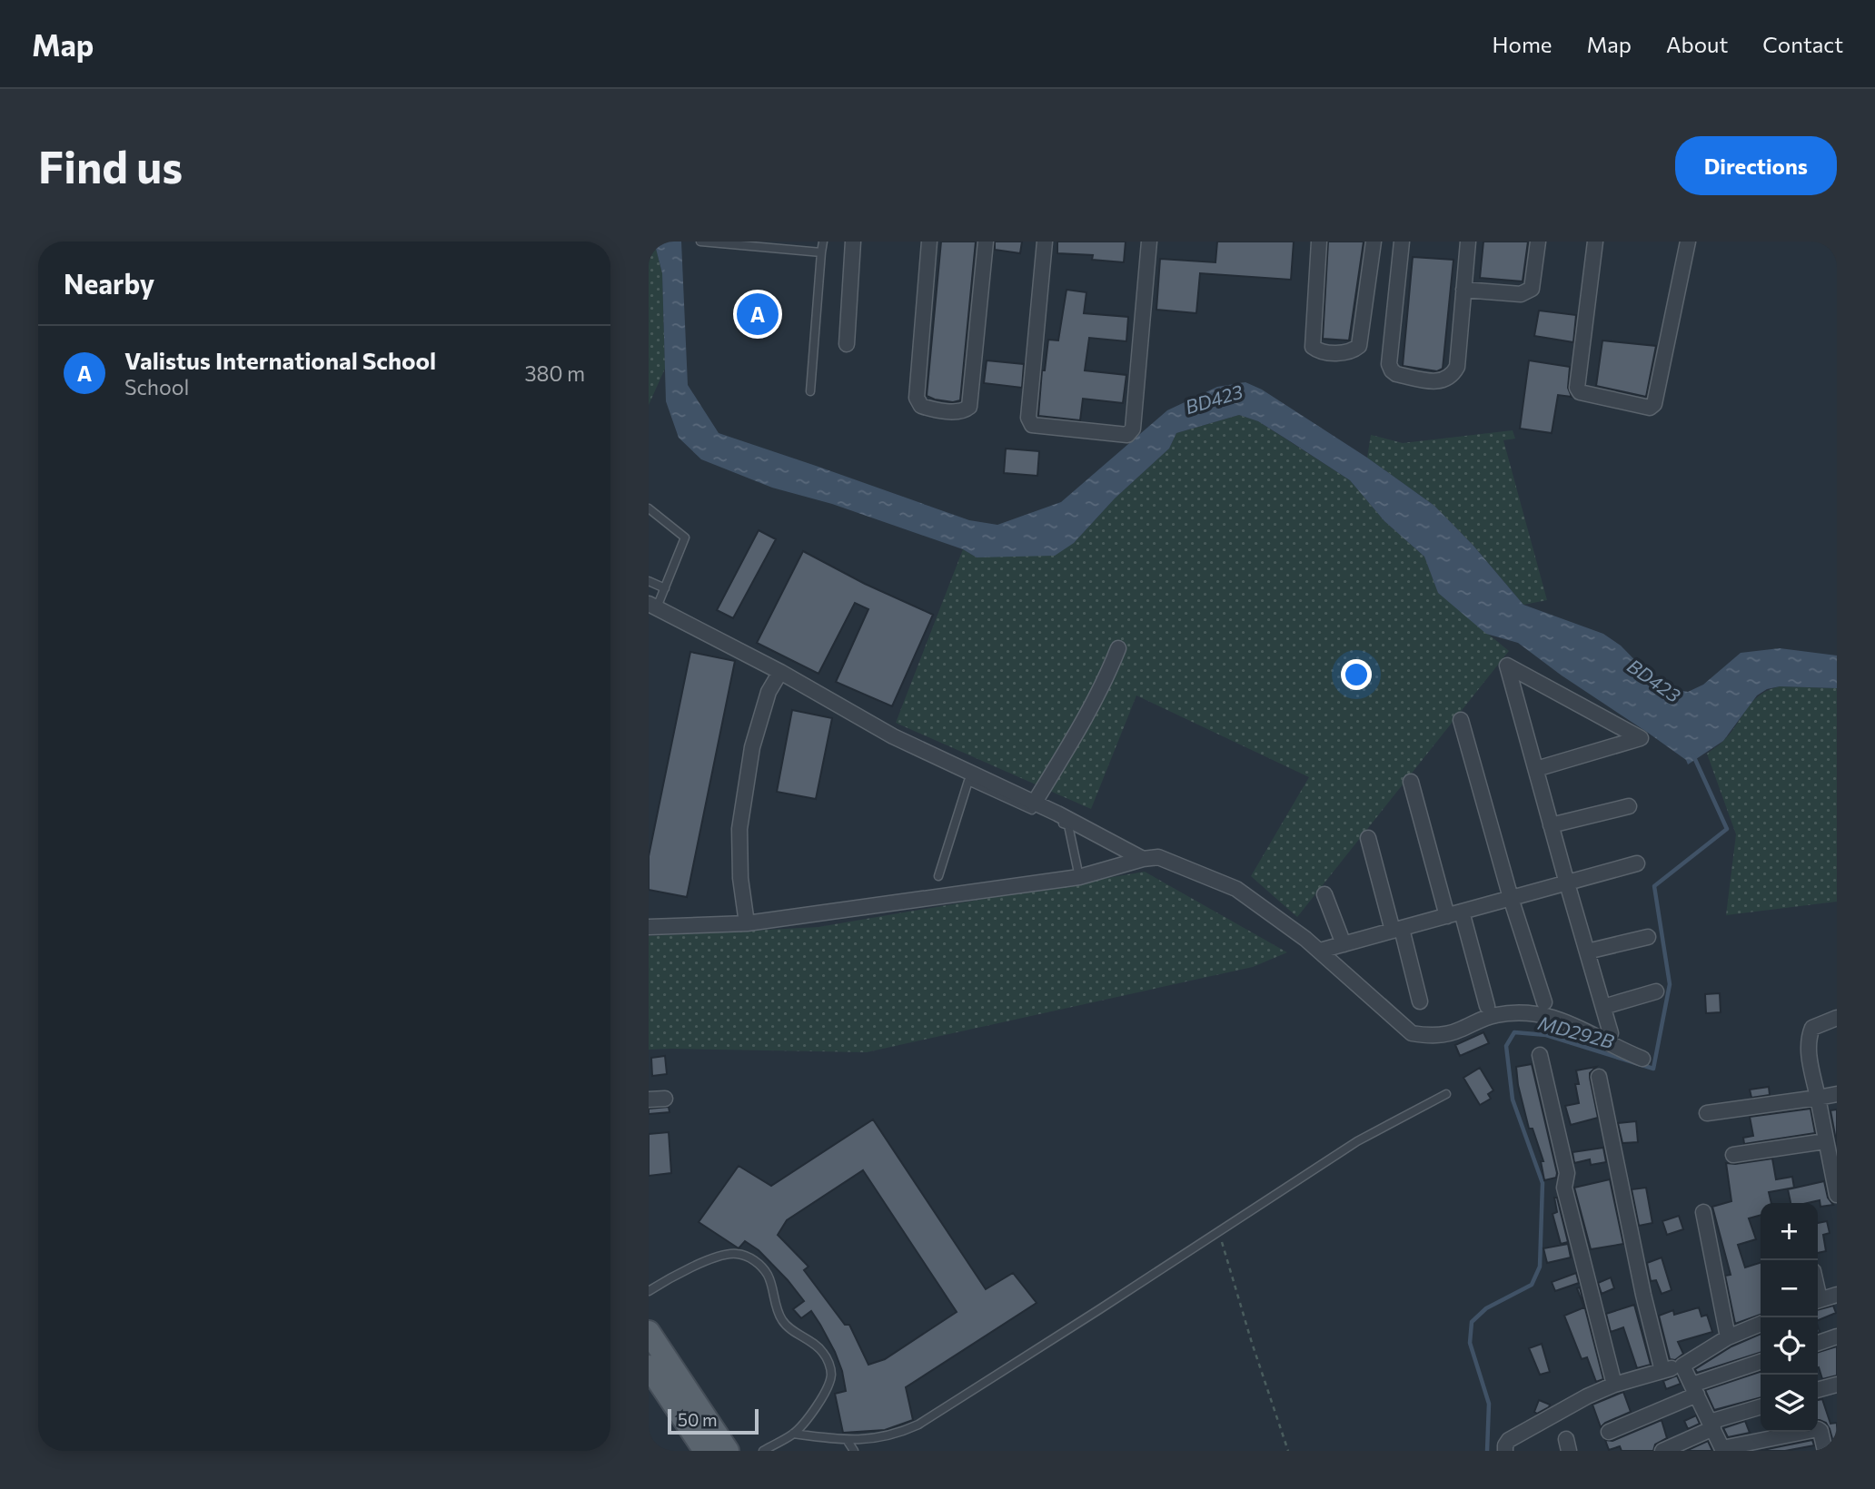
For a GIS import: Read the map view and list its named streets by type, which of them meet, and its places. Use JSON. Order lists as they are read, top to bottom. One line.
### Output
{"water":["BD423","MD292B"],"scale_bar":"50 m","page":{"header":"Map","nav":["Home","Map","About","Contact"],"buttons":"Directions","title":"Find us","heading":"Nearby","pins":"A","list":[{"mark":"A","name":"Valistus International School","note":"School","value":"380 m"}],"map_buttons":["+","−"],"scale":"50 m"}}
